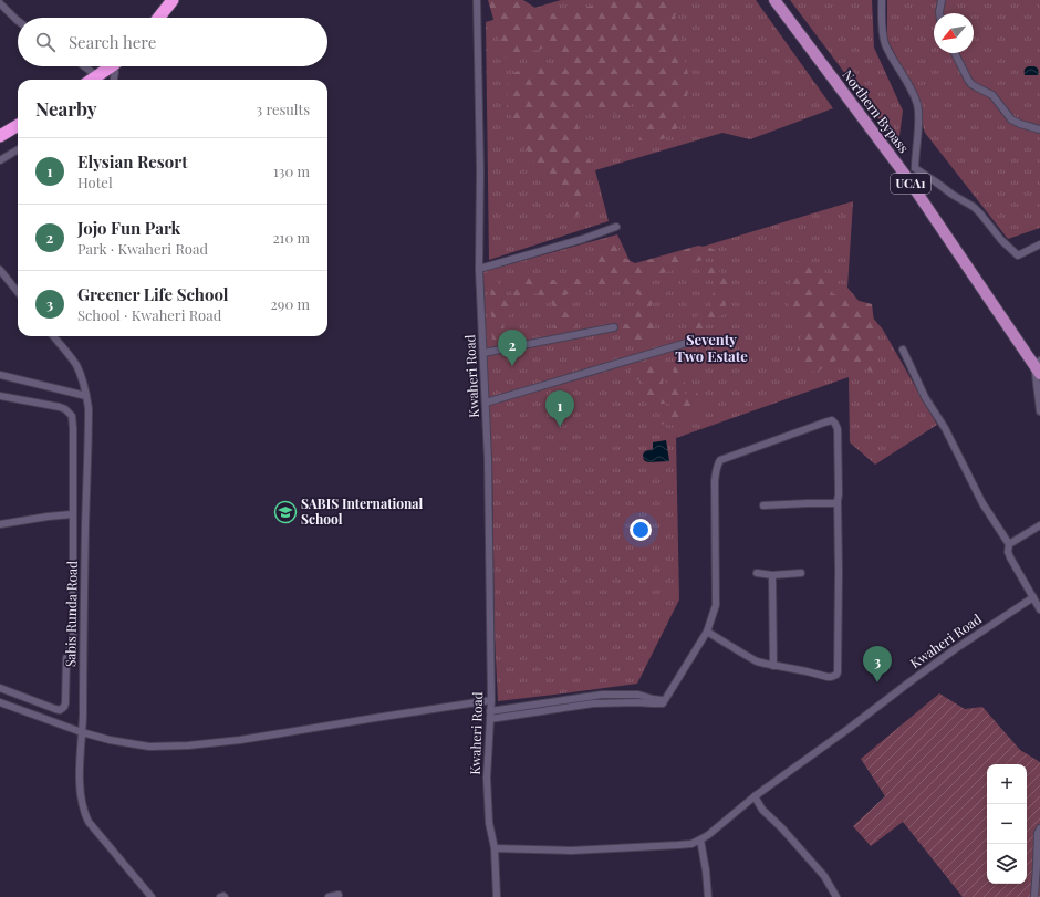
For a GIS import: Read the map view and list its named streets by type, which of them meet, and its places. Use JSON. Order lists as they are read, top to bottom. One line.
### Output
{"streets":{"main road":["Northern Bypass","UCA1"],"street":["Kwaheri Road","Sabis Runda Road"]},"districts":["Seventy Two Estate"],"places":{"school or university":["SABIS International School"]},"north":"bottom left","page":{"search":"Search here","heading":["Nearby","3 results"],"list":[{"mark":"1","name":"Elysian Resort","note":"Hotel","value":"130 m"},{"mark":"2","name":"Jojo Fun Park","note":"Park · Kwaheri Road","value":"210 m"},{"mark":"3","name":"Greener Life School","note":"School · Kwaheri Road","value":"290 m"}],"pins":["2","1","3"],"map_buttons":["+","−"]}}
